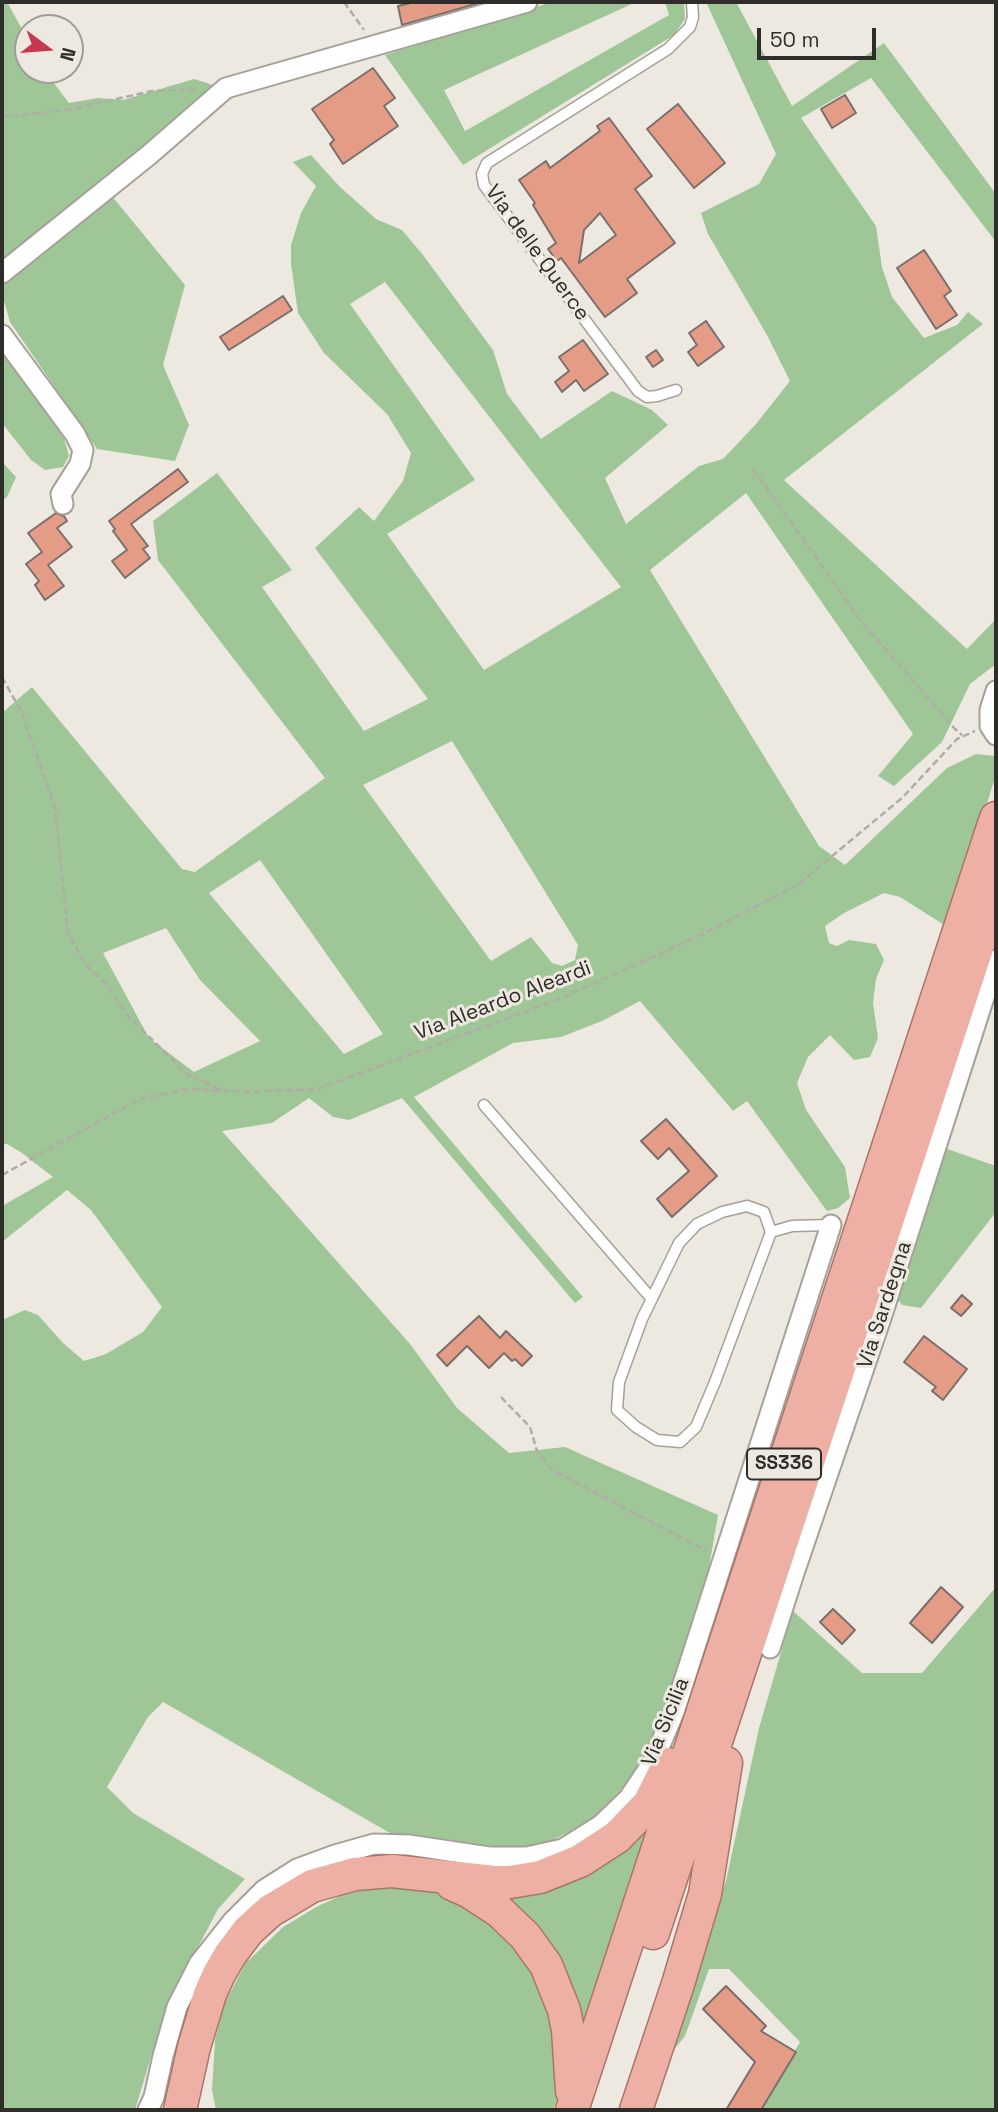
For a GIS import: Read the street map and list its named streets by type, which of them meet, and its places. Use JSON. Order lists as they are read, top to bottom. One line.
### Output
{"streets":{"highway":["SS336"],"street":["Via Sardegna","Via Sicilia"],"lane":["Via delle Querce"],"path":["Via Aleardo Aleardi"]},"scale_bar":"50 m","north":"right"}
